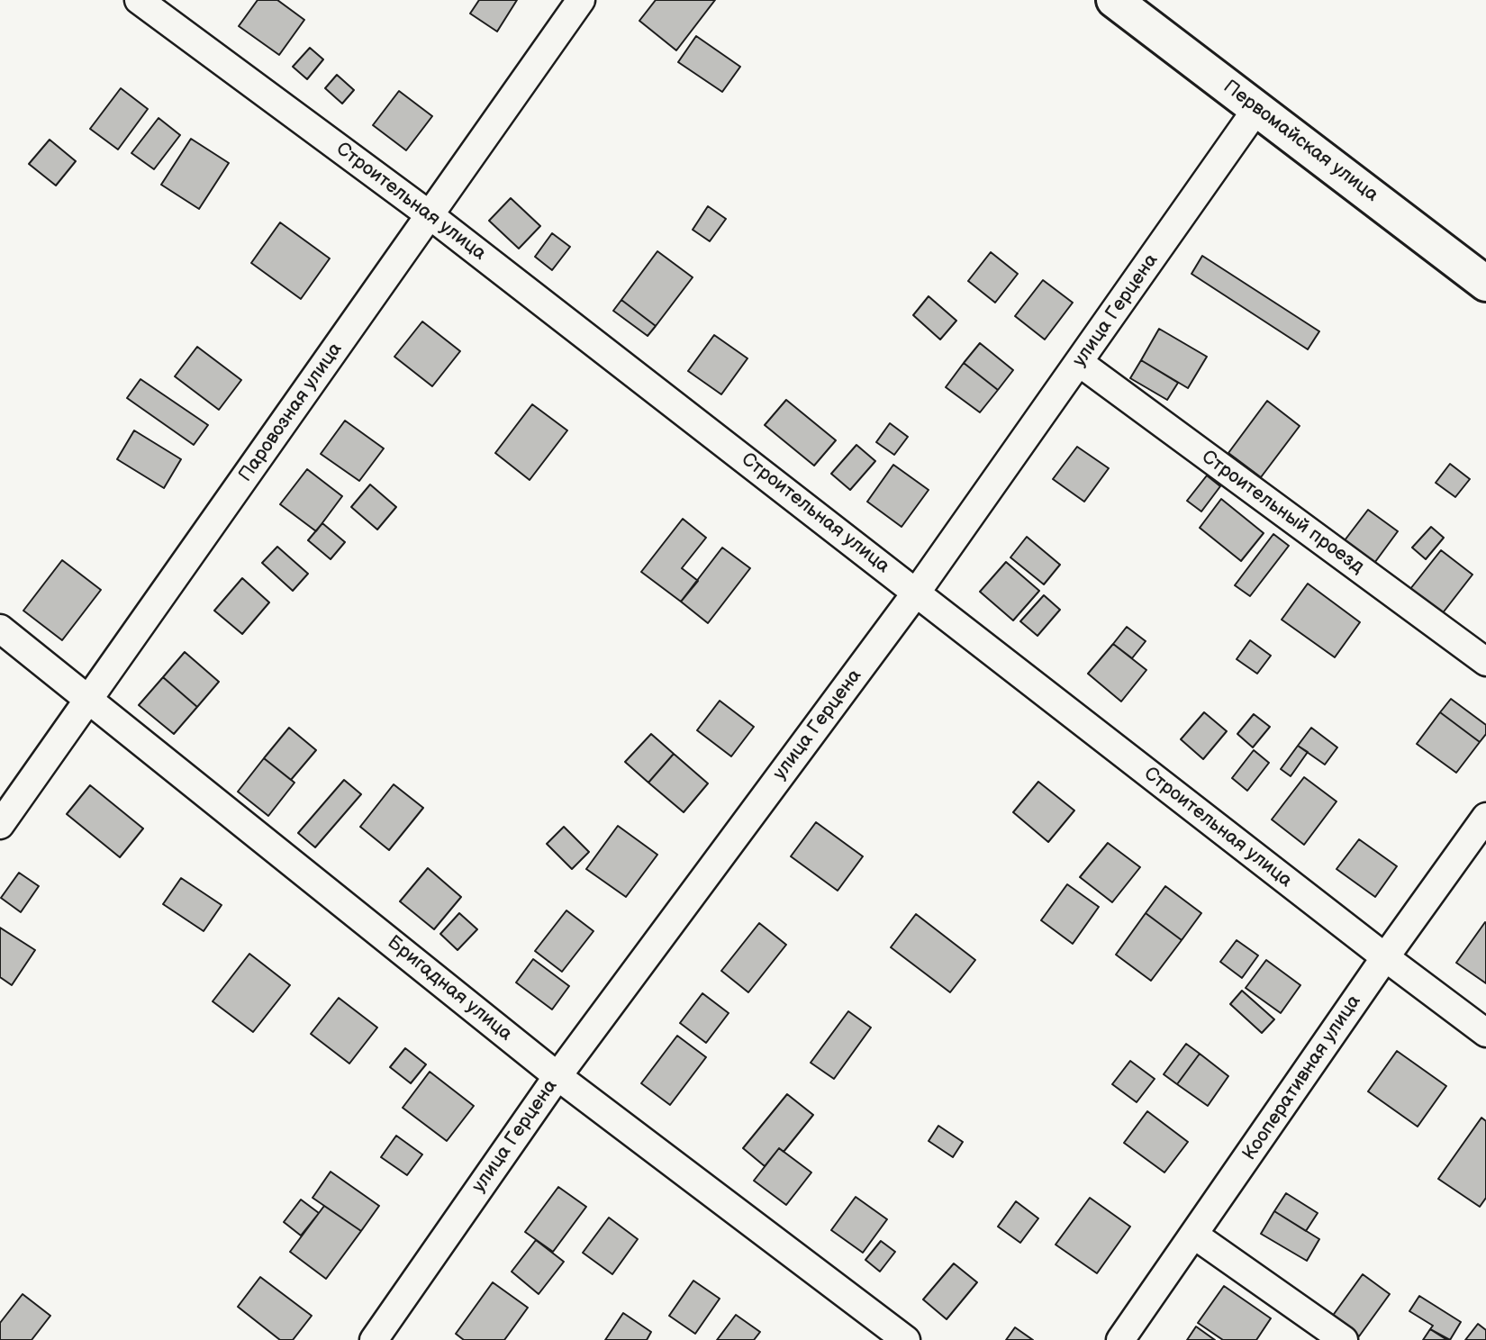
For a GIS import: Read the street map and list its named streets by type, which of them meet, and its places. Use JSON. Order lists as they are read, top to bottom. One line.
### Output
{"streets":{"street":["Первомайская улица","Строительная улица","улица Герцена","Паровозная улица","Строительный проезд","Бригадная улица","Кооперативная улица"]},"crossings":[["Первомайская улица","улица Герцена"],["Строительная улица","улица Герцена"],["Строительная улица","Паровозная улица"],["Строительная улица","Кооперативная улица"],["улица Герцена","Строительный проезд"],["улица Герцена","Бригадная улица"],["Паровозная улица","Бригадная улица"]]}
